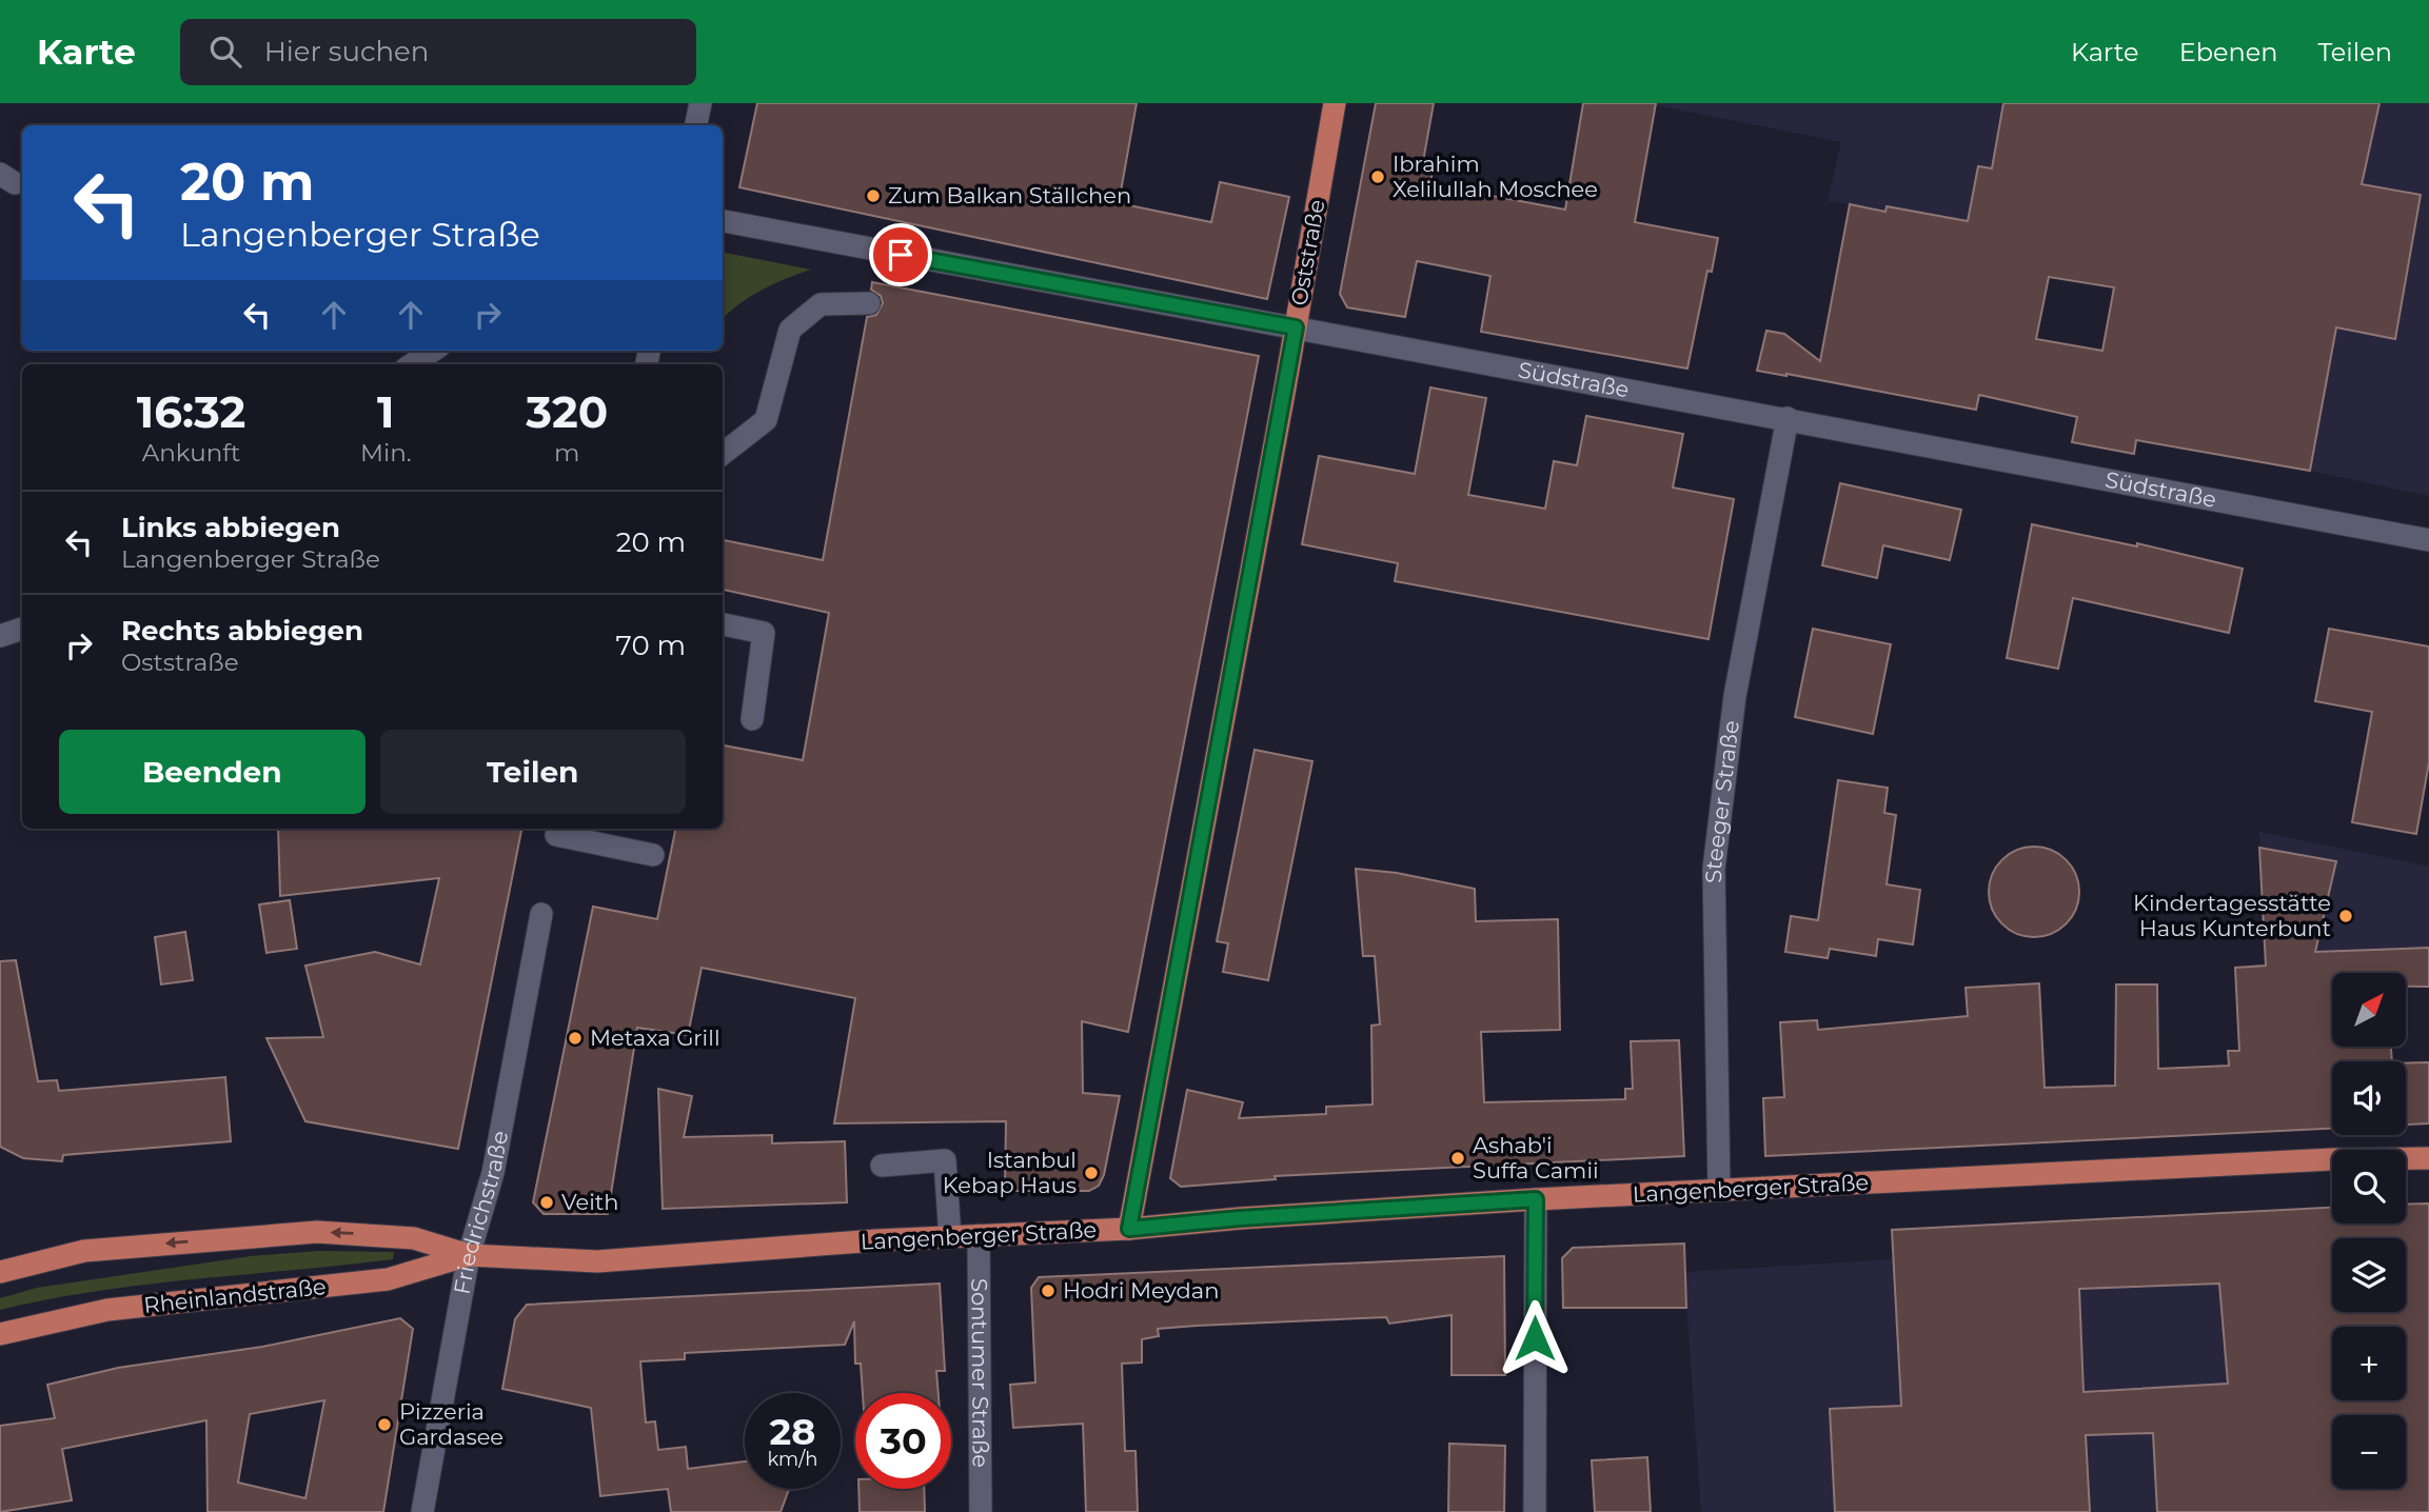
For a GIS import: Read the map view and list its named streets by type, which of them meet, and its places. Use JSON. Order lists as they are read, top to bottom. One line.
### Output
{"streets":{"main road":["Oststraße","Langenberger Straße","Rheinlandstraße"],"street":["Südstraße","Steeger Straße","Friedrichstraße","Sontumer Straße"]},"crossings":[["Oststraße","Südstraße"],["Oststraße","Langenberger Straße"],["Südstraße","Steeger Straße"],["Steeger Straße","Langenberger Straße"],["Langenberger Straße","Friedrichstraße"],["Langenberger Straße","Rheinlandstraße"],["Langenberger Straße","Sontumer Straße"],["Friedrichstraße","Rheinlandstraße"]],"places":["Ibrahim Xelilullah Moschee","Zum Balkan Ställchen","Kindertagesstätte Haus Kunterbunt","Metaxa Grill","Ashab'i Suffa Camii","Istanbul Kebap Haus","Veith","Hodri Meydan","Pizzeria Gardasee"],"north":"top right","page":{"header":"Karte","search":"Hier suchen","nav":["Karte","Ebenen","Teilen"],"turn":["20 m","Langenberger Straße"],"eta":["16:32","Ankunft","1","Min.","320","m"],"list":[{"name":"Links abbiegen","note":"Langenberger Straße","value":"20 m"},{"name":"Rechts abbiegen","note":"Oststraße","value":"70 m"}],"buttons":["Beenden","Teilen"],"map_buttons":["+","−"],"speed":"28 km/h","limit":"30"}}
